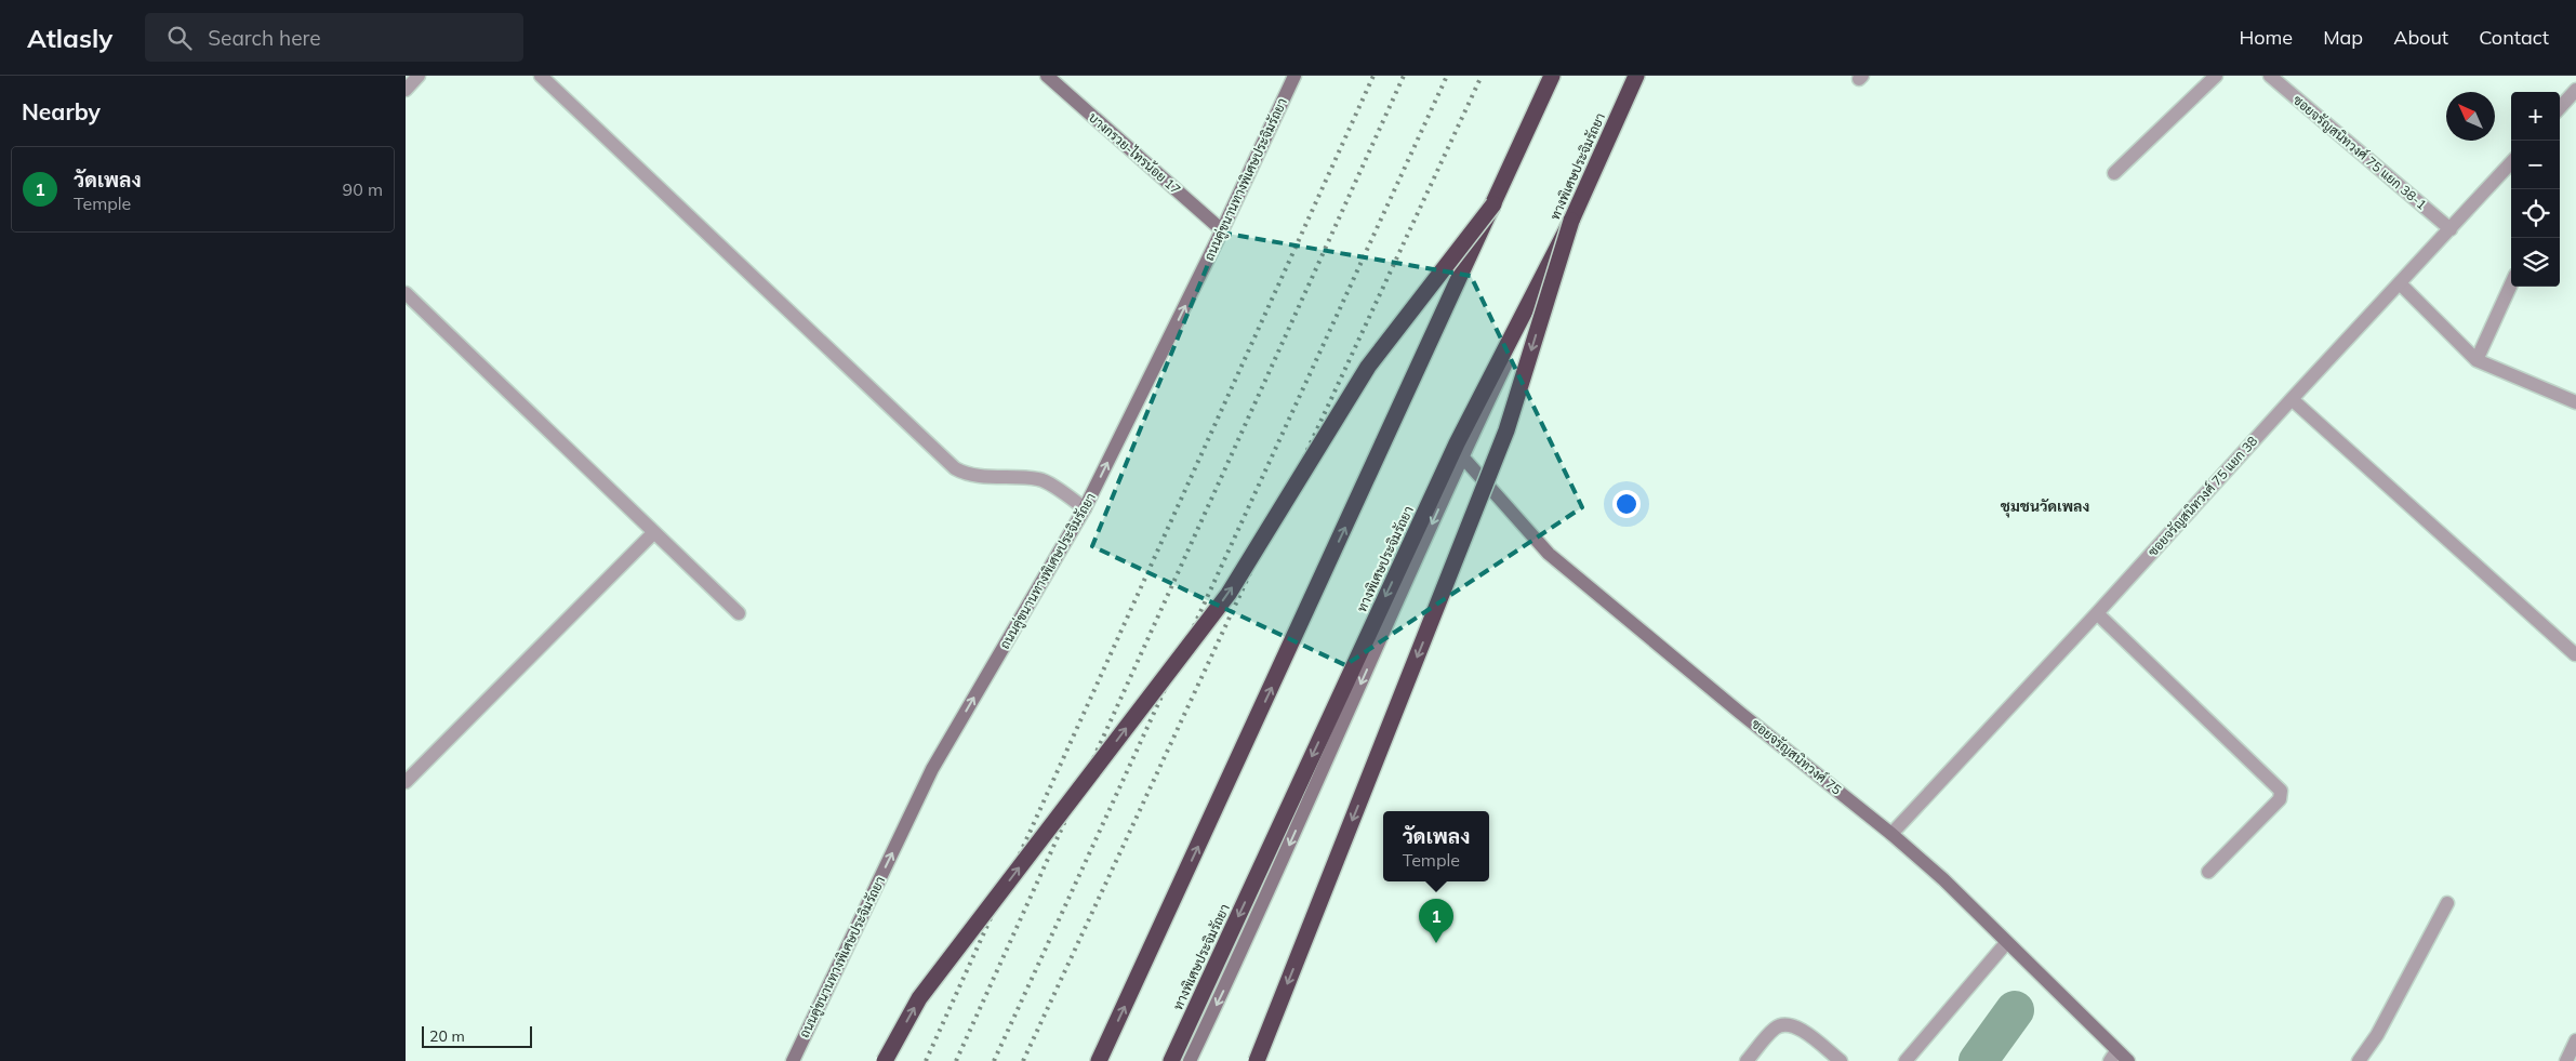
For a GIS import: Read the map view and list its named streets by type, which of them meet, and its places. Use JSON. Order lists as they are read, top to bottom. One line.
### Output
{"streets":{"highway":["ทางพิเศษประจิมรัถยา"],"main road":["บางกรวย-ไทรน้อย 17","ถนนคู่ขนานทางพิเศษประจิมรัถยา","ซอยจรัญสนิทวงศ์ 75"],"street":["ซอยจรัญสนิทวงศ์ 75 แยก 38-1","ซอยจรัญสนิทวงศ์ 75 แยก 38"]},"crossings":[["ซอยจรัญสนิทวงศ์ 75 แยก 38-1","ซอยจรัญสนิทวงศ์ 75 แยก 38"],["บางกรวย-ไทรน้อย 17","ถนนคู่ขนานทางพิเศษประจิมรัถยา"],["ซอยจรัญสนิทวงศ์ 75 แยก 38","ซอยจรัญสนิทวงศ์ 75"]],"one_way":["ถนนคู่ขนานทางพิเศษประจิมรัถยา"],"districts":["ชุมชนวัดเพลง"],"scale_bar":"20 m","north":"top left","page":{"header":"Atlasly","search":"Search here","nav":["Home","Map","About","Contact"],"heading":"Nearby","map_buttons":["+","−"],"list":[{"mark":"1","name":"วัดเพลง","note":"Temple","value":"90 m"}],"popup":["วัดเพลง","Temple"],"pins":"1","scale":"20 m"}}
